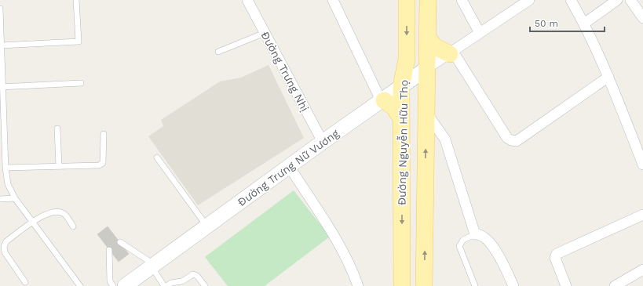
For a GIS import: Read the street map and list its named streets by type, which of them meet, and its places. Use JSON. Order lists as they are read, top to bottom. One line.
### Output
{"streets":{"main road":["Đường Nguyễn Hữu Thọ","Đường Trưng Nữ Vương"],"street":["Đường Trưng Nhị"]},"crossings":[["Đường Trưng Nhị","Đường Trưng Nữ Vương"],["Đường Nguyễn Hữu Thọ","Đường Trưng Nữ Vương"]],"scale_bar":"50 m"}
